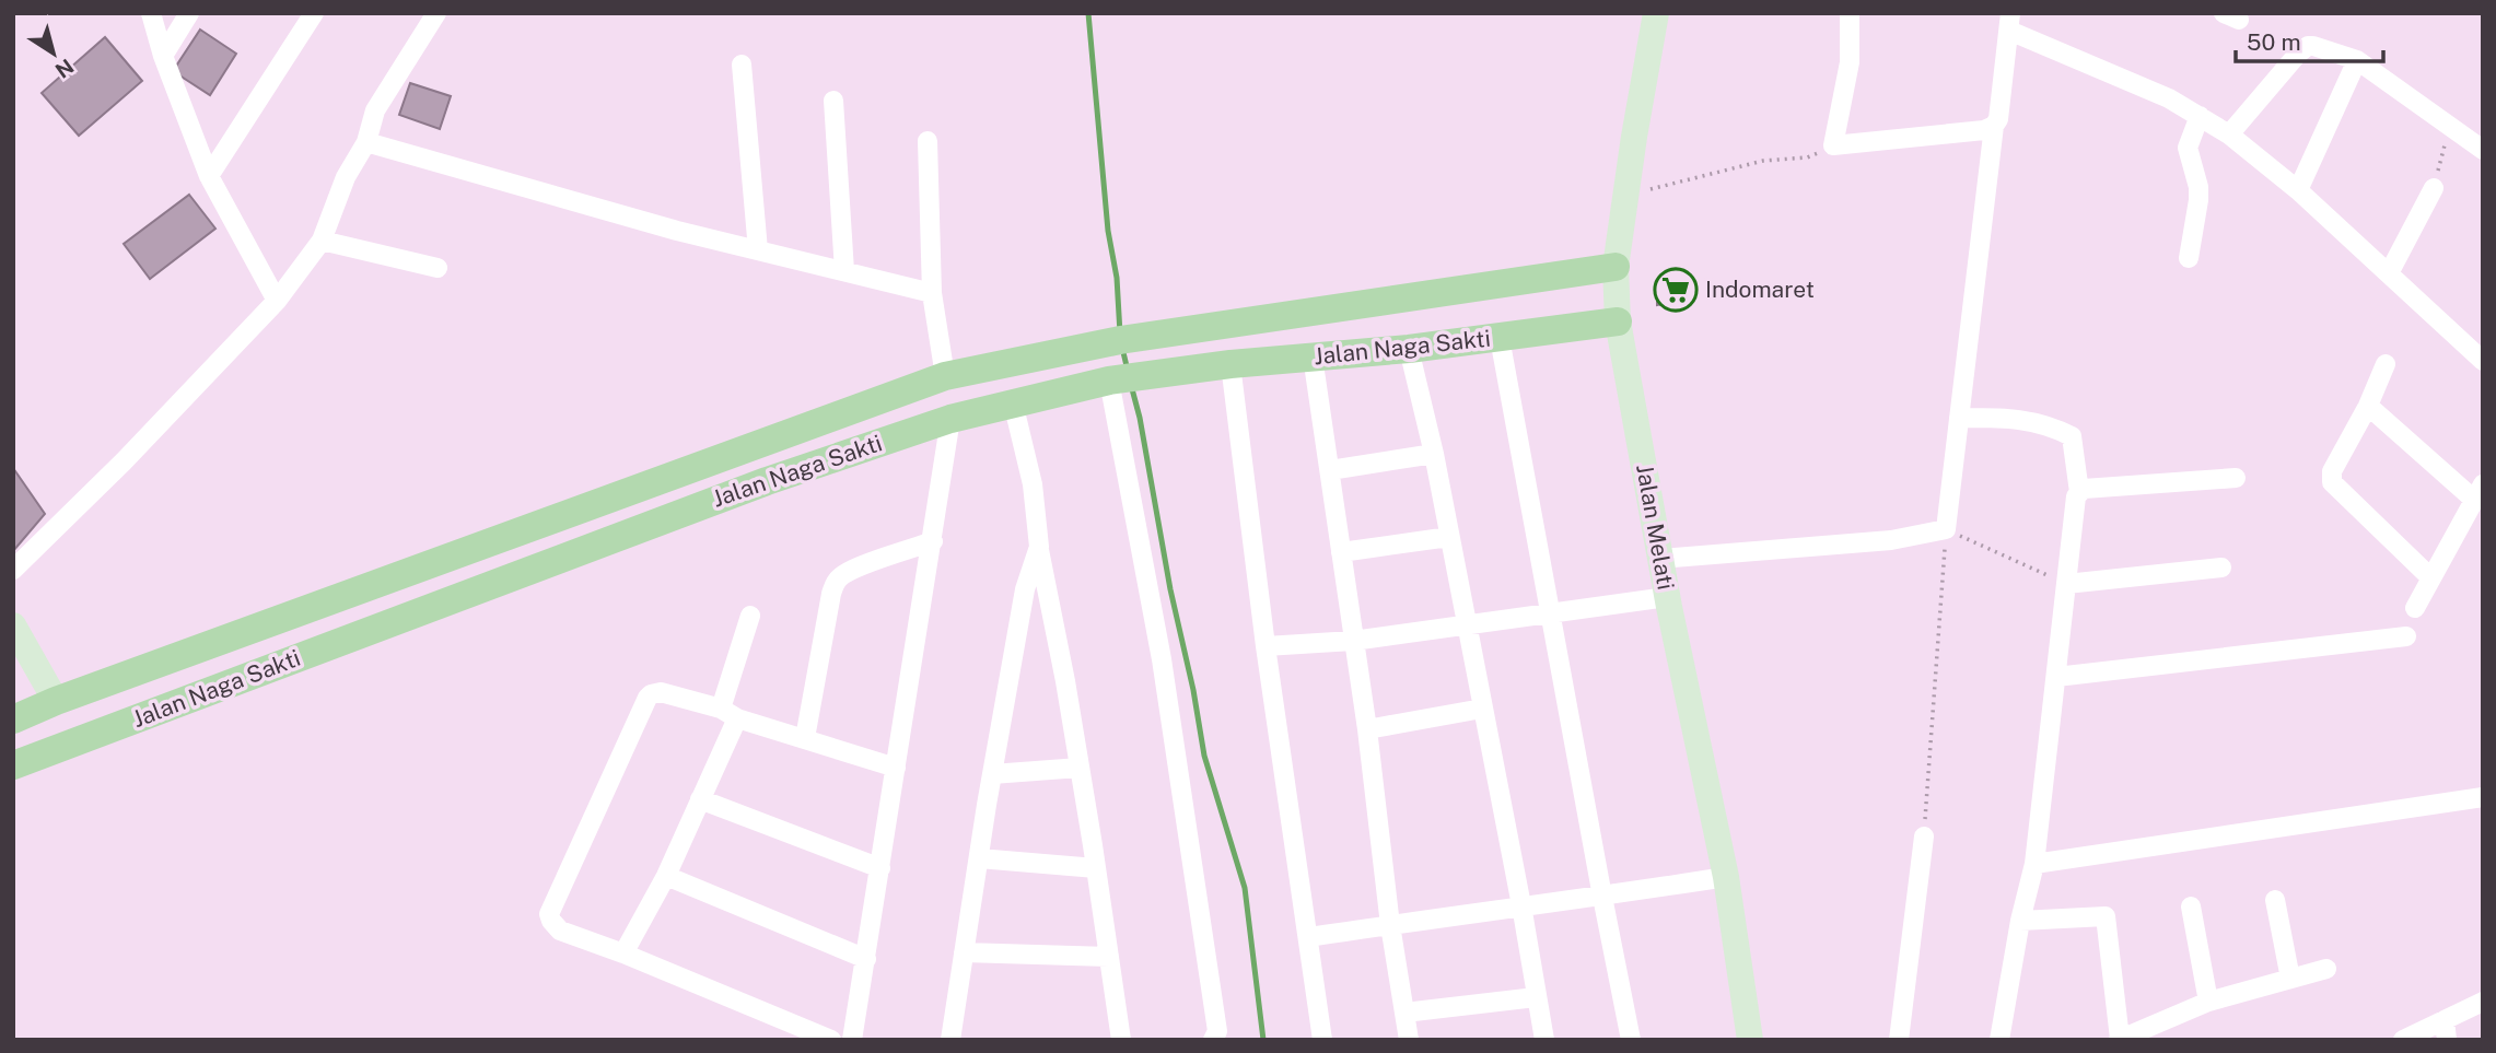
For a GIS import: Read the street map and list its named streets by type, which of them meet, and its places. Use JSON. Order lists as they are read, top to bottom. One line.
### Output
{"streets":{"main road":["Jalan Naga Sakti","Jalan Melati"]},"crossings":[["Jalan Naga Sakti","Jalan Melati"]],"places":{"supermarket":["Indomaret"]},"scale_bar":"50 m","north":"bottom right"}
